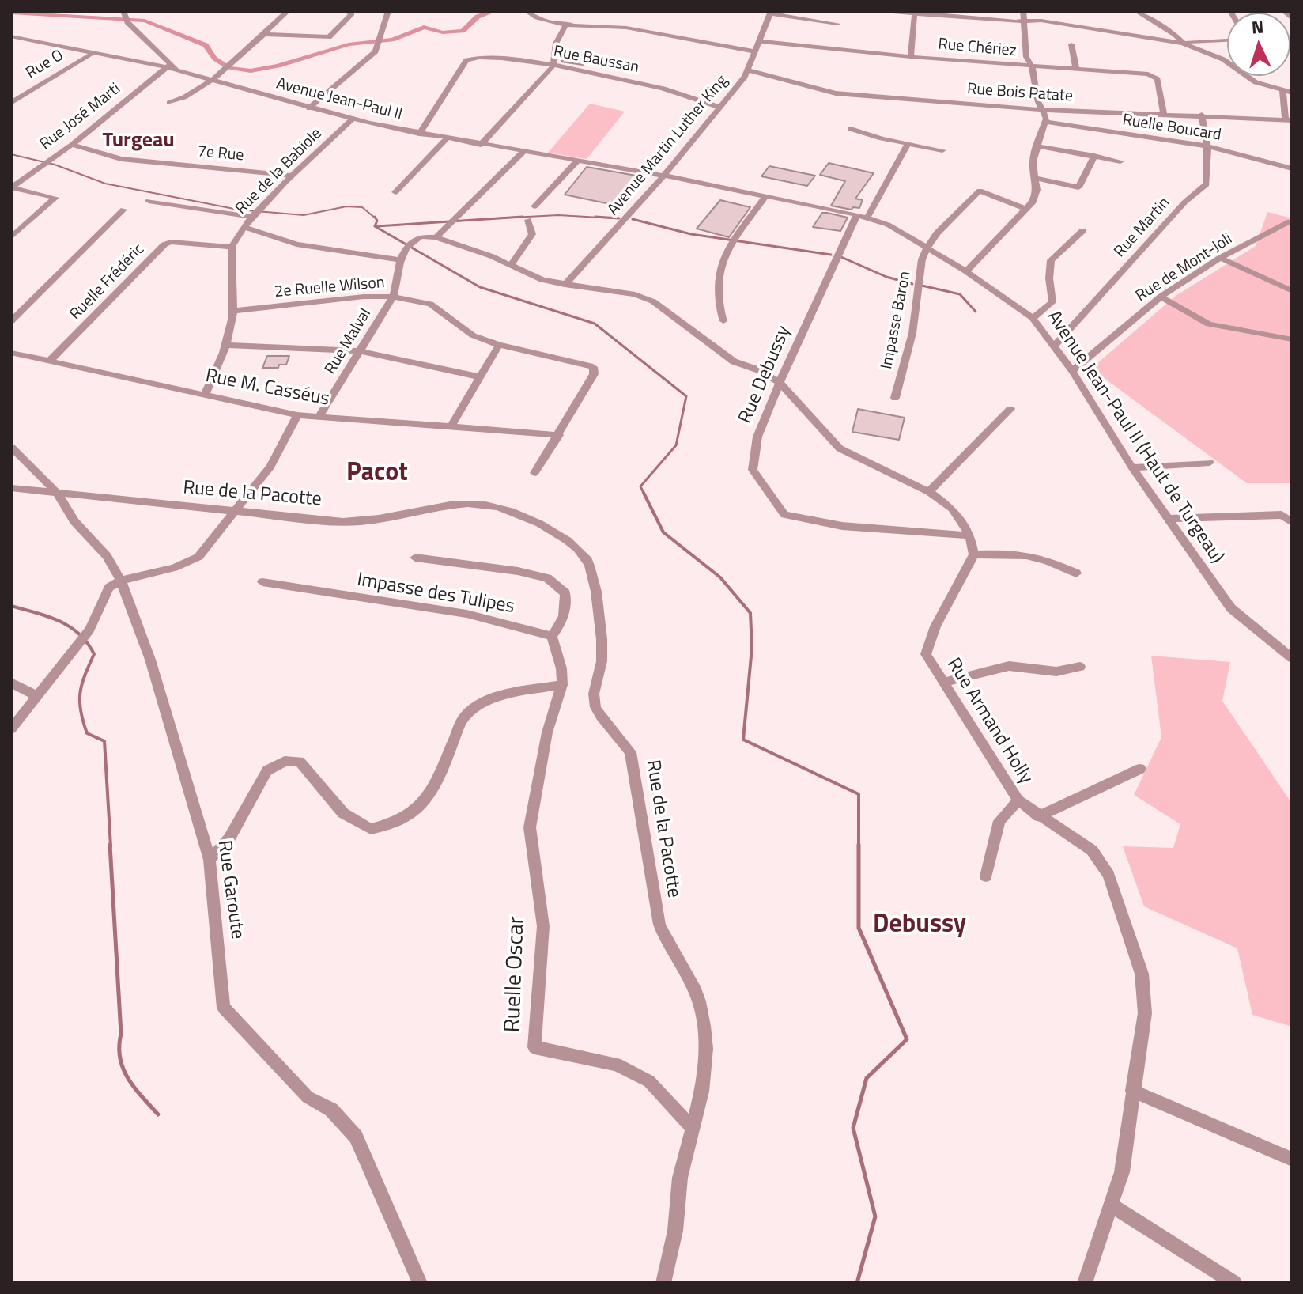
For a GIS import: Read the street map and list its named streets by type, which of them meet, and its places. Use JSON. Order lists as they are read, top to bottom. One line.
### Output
{"streets":{"street":["Rue Chériez","Rue Baussan","Rue O","Rue Bois Patate","Avenue Jean-Paul II","Rue José Marti","Ruelle Boucard","Avenue Martin Luther King","7e Rue","Rue de la Babiole","Rue Martin","Rue de Mont-Joli","Ruelle Frédéric","2e Ruelle Wilson","Impasse Baron","Rue Malval","Rue Debussy","Rue M. Casséus","Avenue Jean-Paul II (Haut de Turgeau)","Rue de la Pacotte","Impasse des Tulipes","Rue Armand Holly","Rue Garoute","Ruelle Oscar"]},"crossings":[["Rue Chériez","Rue Bois Patate"],["Rue Chériez","Avenue Martin Luther King"],["Rue Baussan","Avenue Jean-Paul II"],["Rue Baussan","Avenue Martin Luther King"],["Rue O","Avenue Jean-Paul II"],["Rue Bois Patate","Avenue Martin Luther King"],["Rue Bois Patate","Rue Martin"],["Avenue Jean-Paul II","Rue José Marti"],["Avenue Jean-Paul II","Avenue Martin Luther King"],["Avenue Jean-Paul II","Rue de la Babiole"],["Avenue Jean-Paul II","Avenue Jean-Paul II (Haut de Turgeau)"],["Rue José Marti","7e Rue"],["Ruelle Boucard","Rue Martin"],["7e Rue","Rue de la Babiole"],["Rue de la Babiole","Ruelle Frédéric"],["Rue Martin","Avenue Jean-Paul II (Haut de Turgeau)"],["Rue de Mont-Joli","Avenue Jean-Paul II (Haut de Turgeau)"],["Ruelle Frédéric","Rue M. Casséus"],["2e Ruelle Wilson","Rue Malval"],["2e Ruelle Wilson","Rue M. Casséus"],["Impasse Baron","Avenue Jean-Paul II (Haut de Turgeau)"],["Rue Malval","Rue M. Casséus"],["Rue Debussy","Avenue Jean-Paul II (Haut de Turgeau)"],["Rue de la Pacotte","Rue Garoute"],["Rue de la Pacotte","Ruelle Oscar"]],"districts":["Turgeau","Pacot","Debussy"],"north":"top"}
